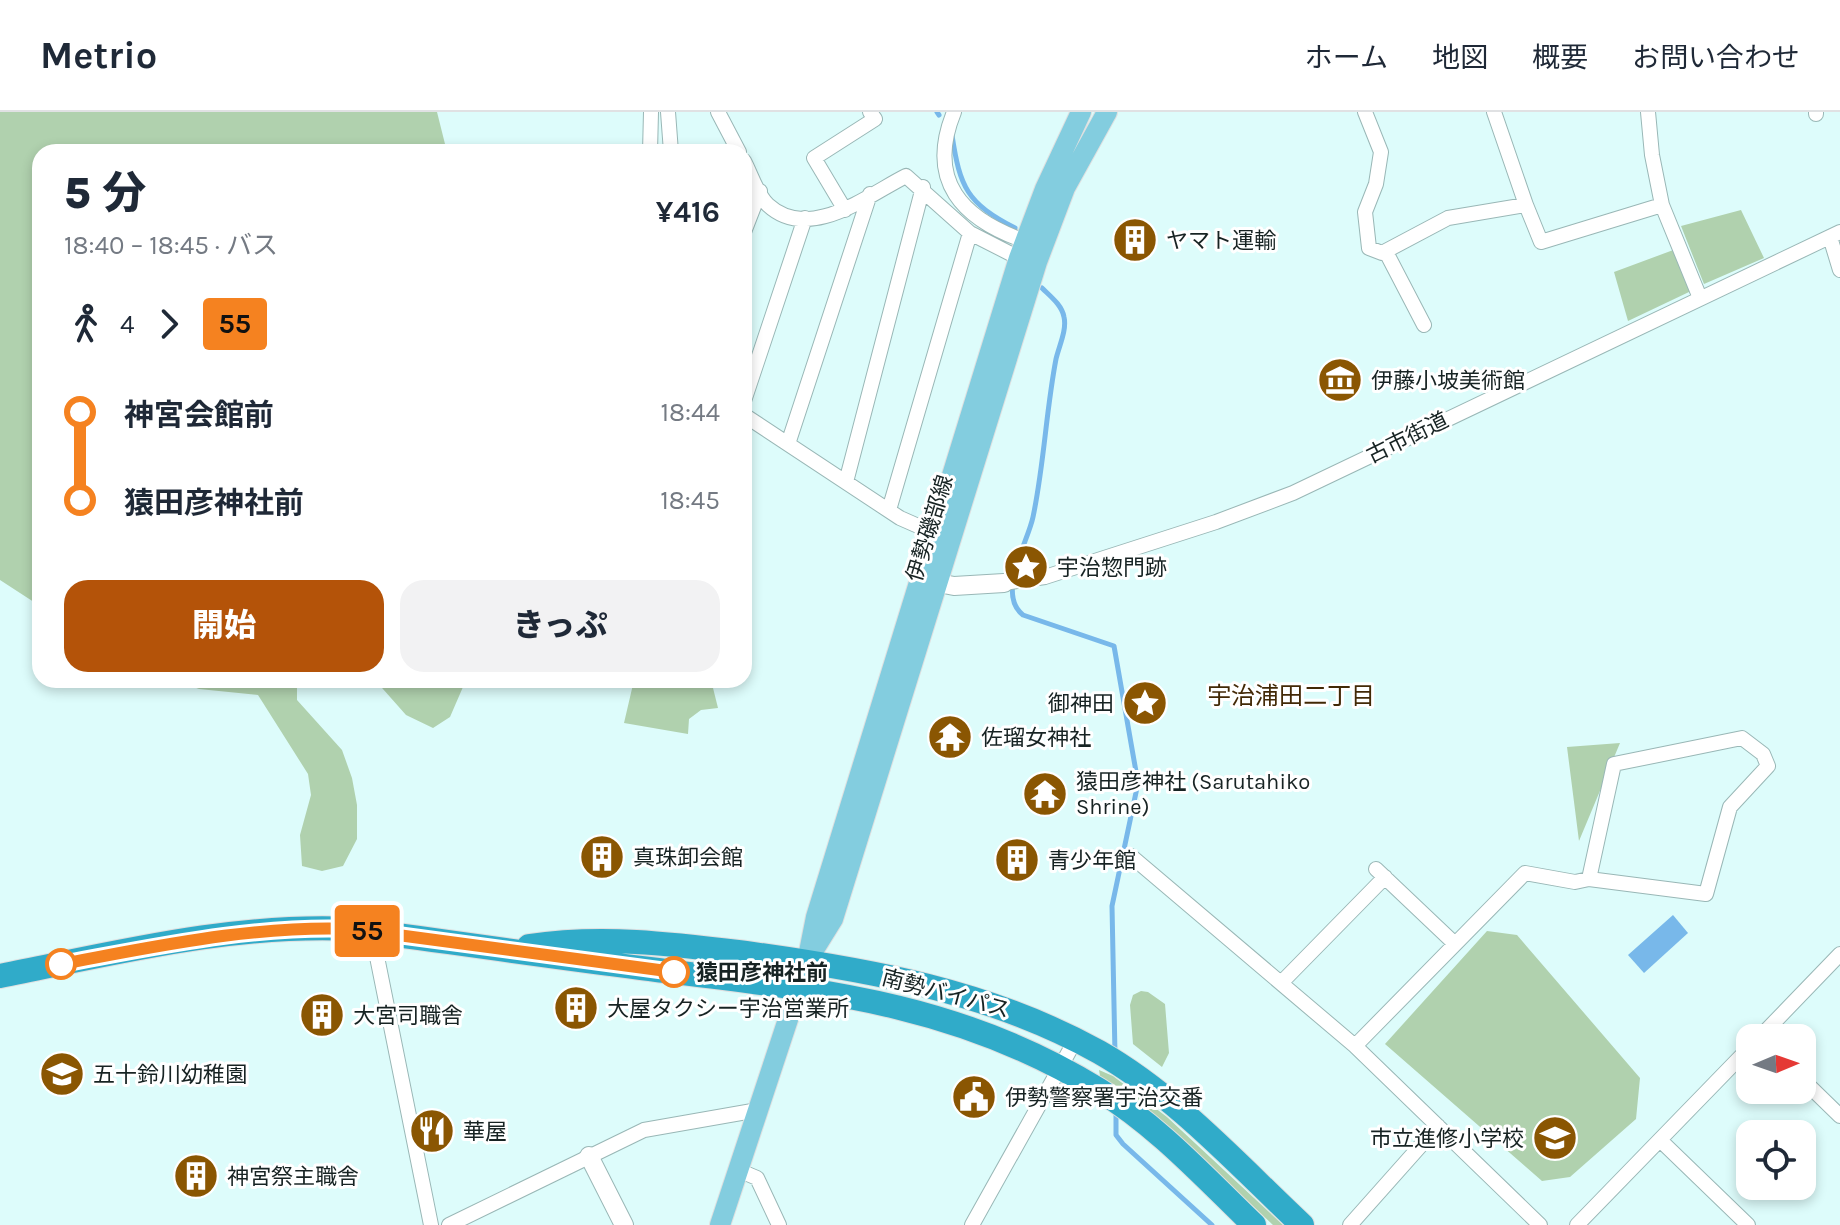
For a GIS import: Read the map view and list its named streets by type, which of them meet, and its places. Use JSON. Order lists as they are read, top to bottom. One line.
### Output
{"streets":{"highway":["南勢バイパス"],"main road":["伊勢磯部線"],"street":["古市街道"]},"crossings":[["伊勢磯部線","南勢バイパス"]],"districts":["宇治浦田二丁目"],"places":{"building":["ヤマト運輸","真珠卸会館","青少年館","大屋タクシー宇治営業所","大宮司職舎","神宮祭主職舎"],"museum":["伊藤小坡美術館"],"place":["宇治惣門跡","御神田"],"temple":["佐瑠女神社","猿田彦神社 (Sarutahiko Shrine)"],"other":["猿田彦神社前"],"school or university":["五十鈴川幼稚園","市立進修小学校"],"public building":["伊勢警察署宇治交番"],"restaurant":["華屋"]},"lines":["bus line 55"],"north":"right","page":{"header":"Metrio","nav":["ホーム","地図","概要","お問い合わせ"],"on_map":"55","heading":["5 分","18:40 – 18:45 · バス","¥416"],"legs":["4","55"],"list":[{"name":"神宮会館前","value":"18:44"},{"name":"猿田彦神社前","value":"18:45"}],"buttons":["開始","きっぷ"]}}
